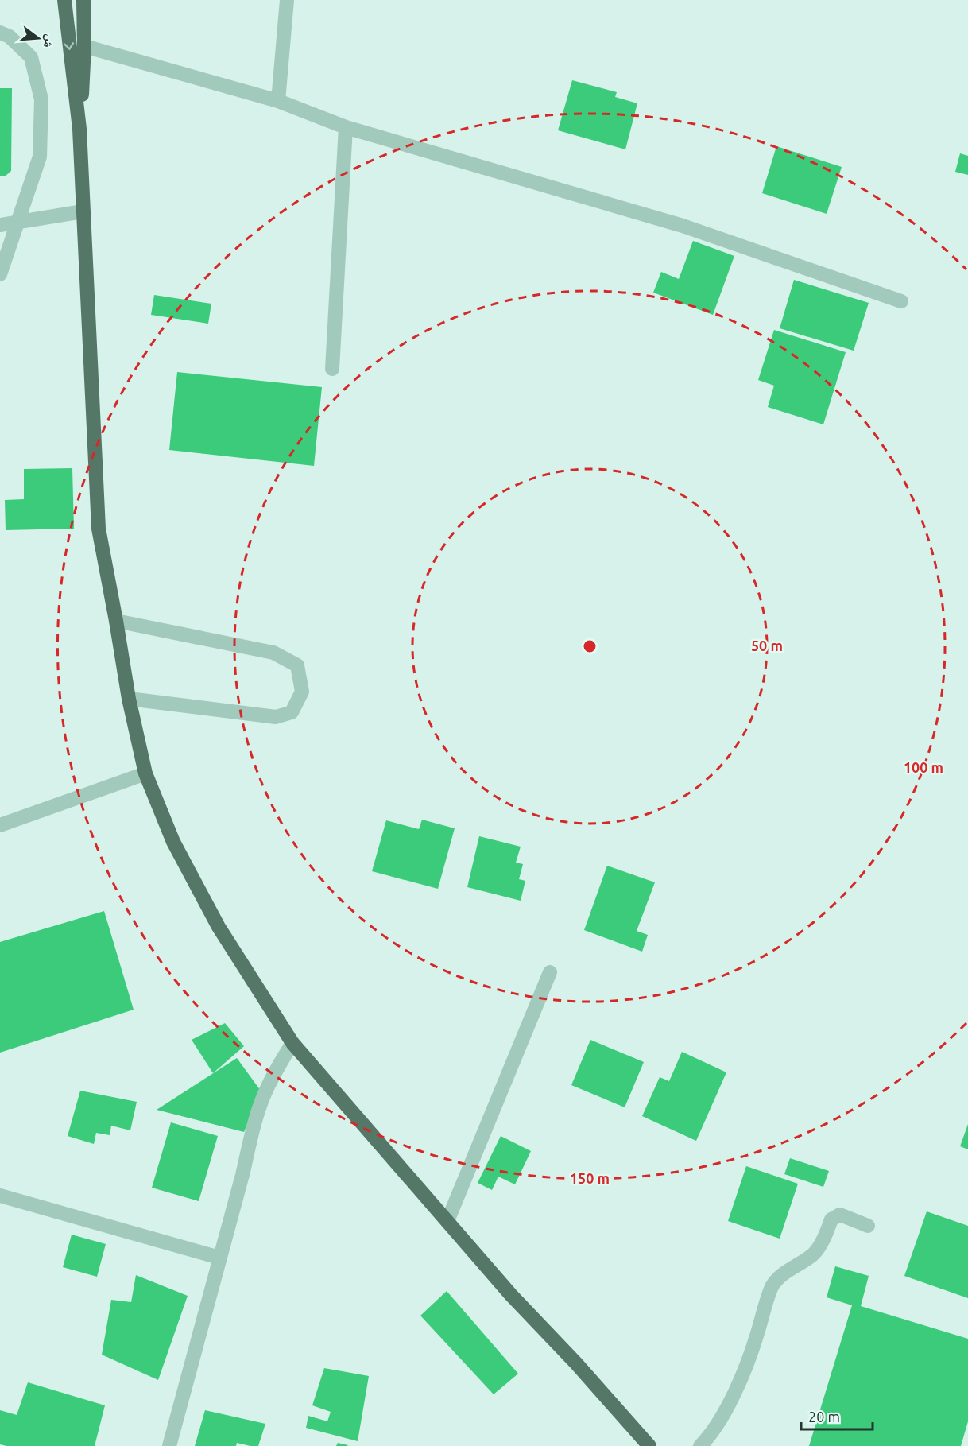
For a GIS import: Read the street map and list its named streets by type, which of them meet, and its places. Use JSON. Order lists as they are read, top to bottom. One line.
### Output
{"scale_bar":"20 m","north":"right","rings":["50 m","100 m","150 m"]}
